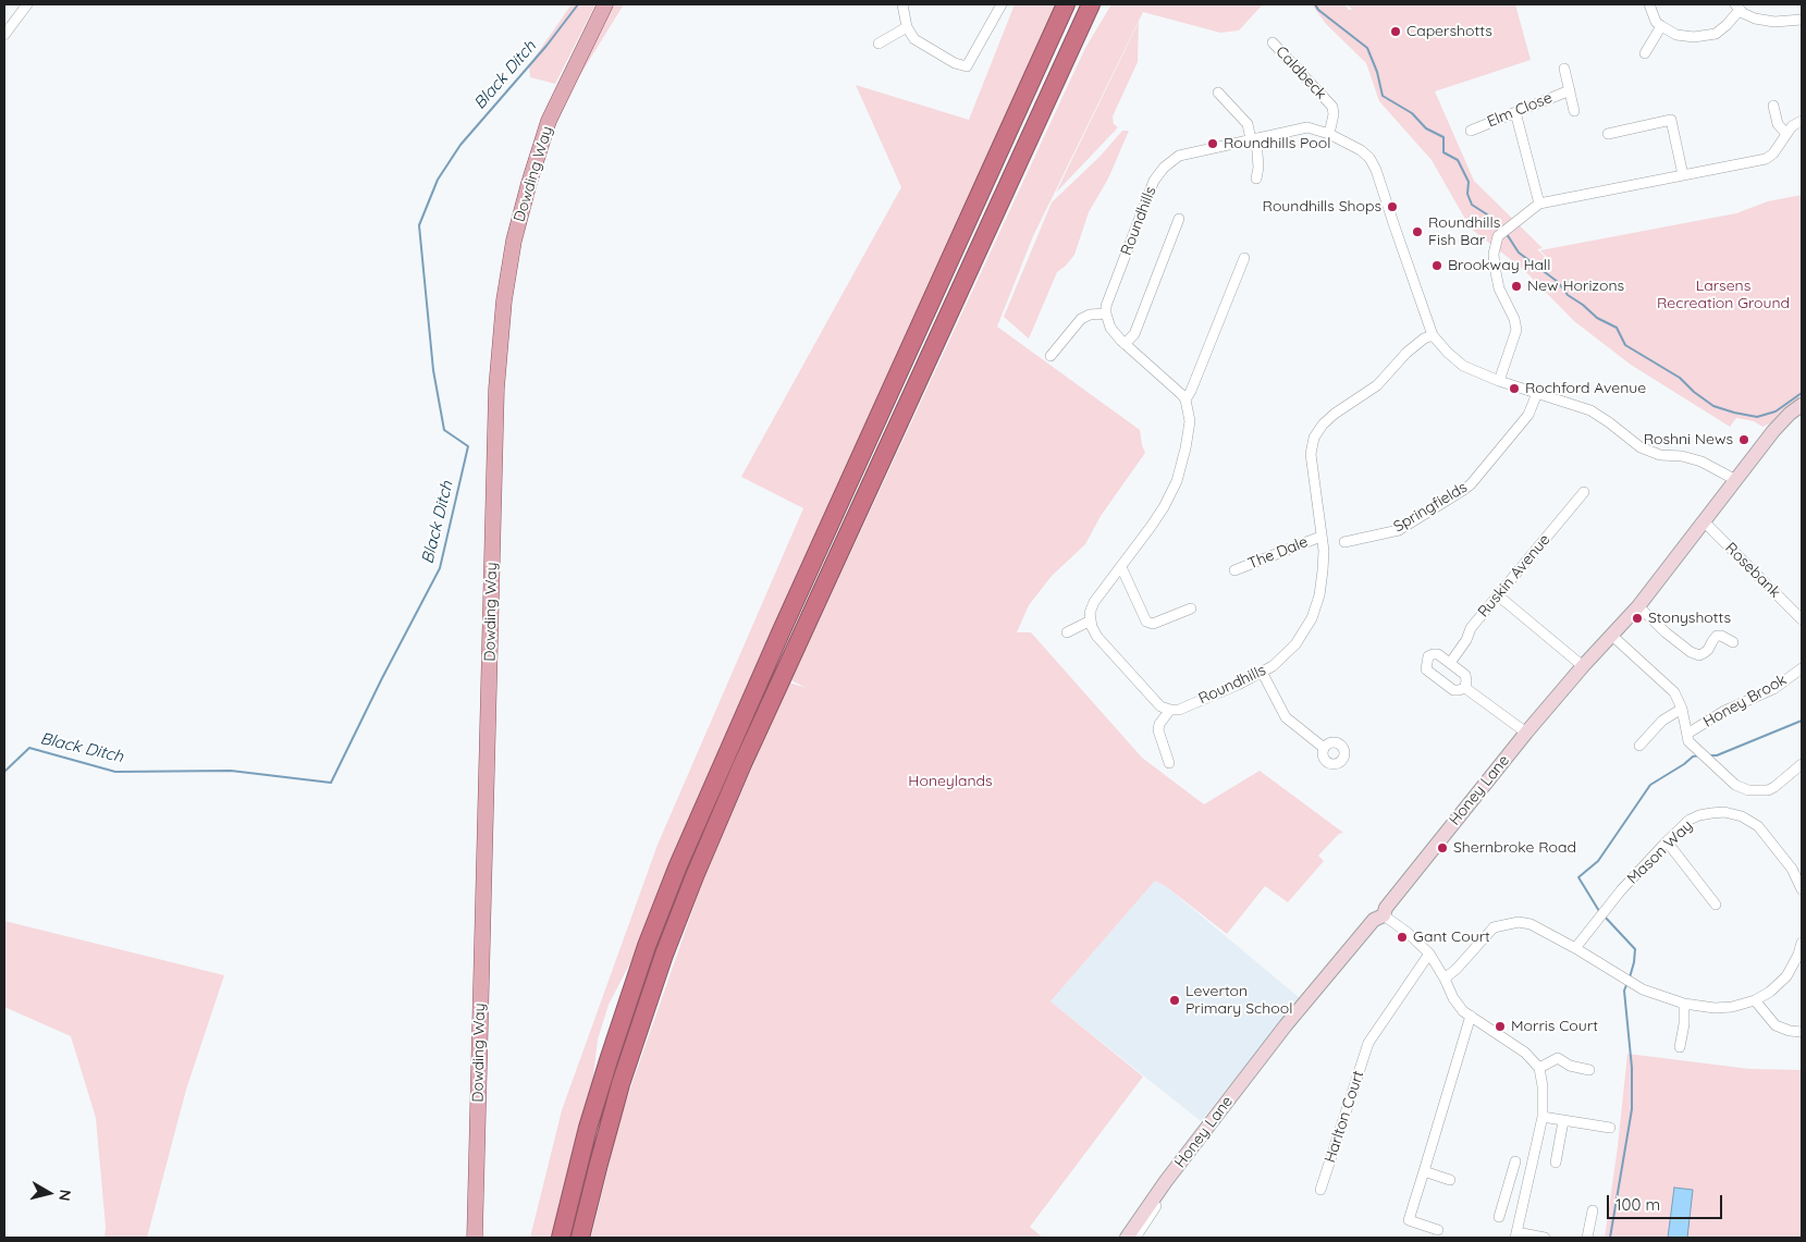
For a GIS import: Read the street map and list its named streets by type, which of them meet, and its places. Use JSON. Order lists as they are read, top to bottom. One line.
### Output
{"streets":{"main road":["Dowding Way"],"street":["Caldbeck","Elm Close","Roundhills","Springfields","The Dale","Rosebank","Ruskin Avenue","Honey Brook","Honey Lane","Mason Way","Harlton Court"]},"crossings":[["Caldbeck","Roundhills"],["Roundhills","Springfields"],["Roundhills","The Dale"],["Roundhills","Honey Lane"],["Rosebank","Honey Lane"]],"water":["Black Ditch"],"parks":["Larsens Recreation Ground","Honeylands"],"places":["Capershotts","Roundhills Pool","Roundhills Shops","Roundhills Fish Bar","Brookway Hall","New Horizons","Rochford Avenue","Roshni News","Stonyshotts","Shernbroke Road","Gant Court","Leverton Primary School","Morris Court"],"scale_bar":"100 m","north":"right"}
